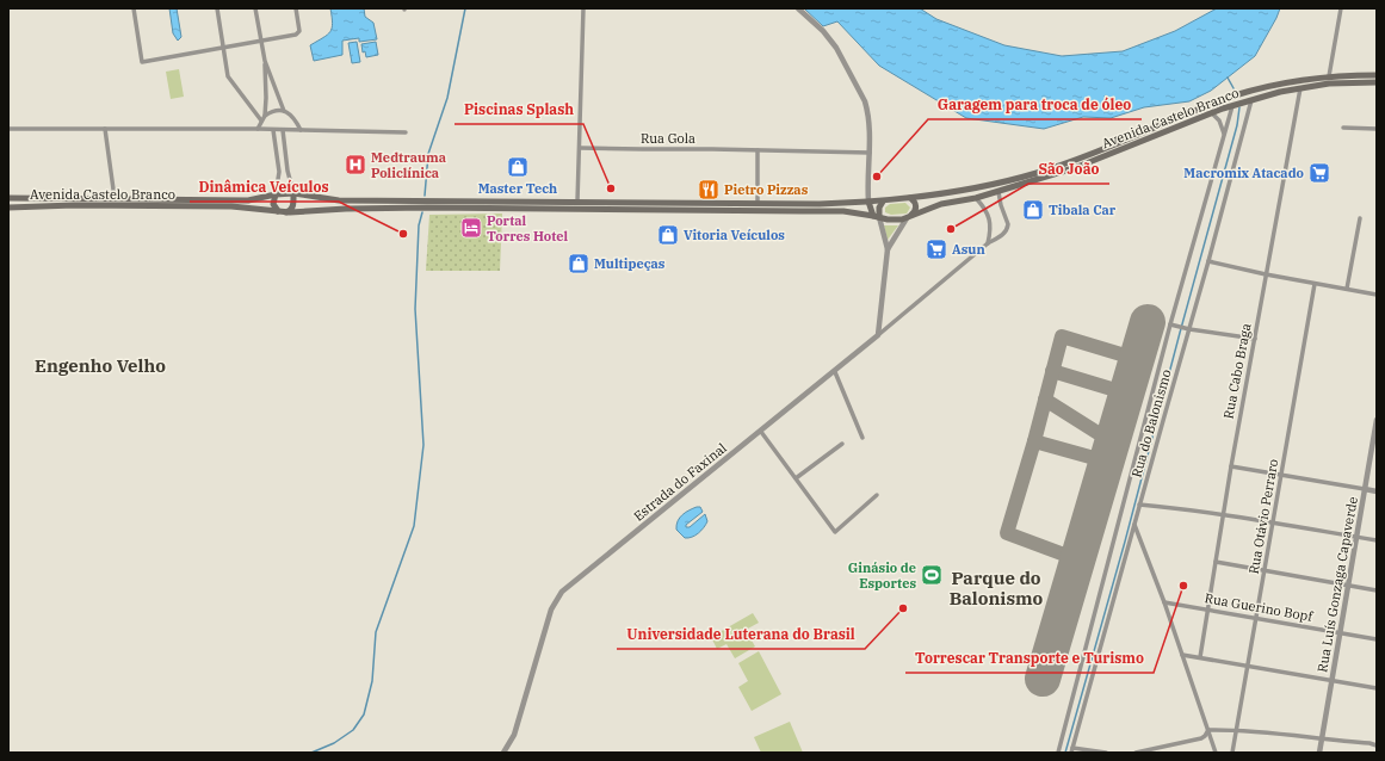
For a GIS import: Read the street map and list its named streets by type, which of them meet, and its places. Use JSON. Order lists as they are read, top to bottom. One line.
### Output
{"streets":{"main road":["Avenida Castelo Branco"],"street":["Rua Gola","Rua Cabo Braga","Rua do Balonismo","Estrada do Faxinal","Rua Otávio Perraro","Rua Luís Gonzaga Capaverde","Rua Guerino Bopf"]},"crossings":[["Avenida Castelo Branco","Rua Cabo Braga"],["Avenida Castelo Branco","Rua do Balonismo"],["Rua Cabo Braga","Rua Guerino Bopf"],["Rua Otávio Perraro","Rua Guerino Bopf"],["Rua Luís Gonzaga Capaverde","Rua Guerino Bopf"]],"districts":["Engenho Velho","Parque do Balonismo"],"places":{"hospital":["Medtrauma Policlínica"],"shop":["Master Tech","Tibala Car","Vitoria Veículos","Multipeças"],"supermarket":["Macromix Atacado","Asun"],"other":["Garagem para troca de óleo","Piscinas Splash","São João","Dinâmica Veículos","Torrescar Transporte e Turismo","Universidade Luterana do Brasil"],"restaurant":["Pietro Pizzas"],"hotel":["Portal Torres Hotel"],"sports":["Ginásio de Esportes"]}}
